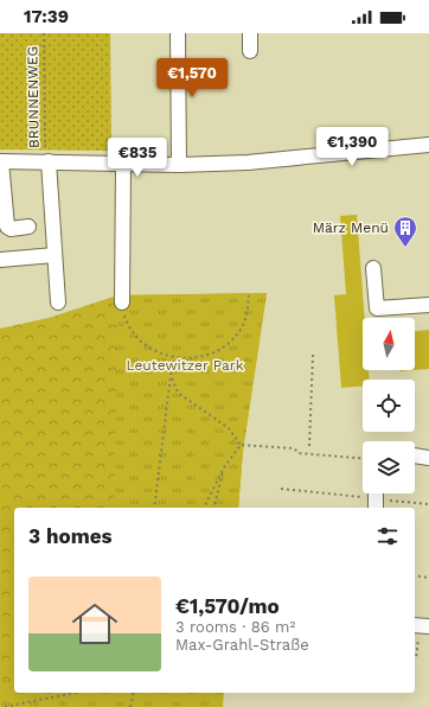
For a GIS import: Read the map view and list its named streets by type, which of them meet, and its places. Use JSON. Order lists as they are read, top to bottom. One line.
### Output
{"streets":{"path":["BRUNNENWEG"]},"parks":["Leutewitzer Park"],"places":{"building":["März Menü"]},"north":"top","page":{"status":"17:39","price":["€1,570","€1,390","€835"],"heading":"3 homes","list":[{"name":"€1,570/mo","note":"3 rooms · 86 m² · Max-Grahl-Straße"}]}}
